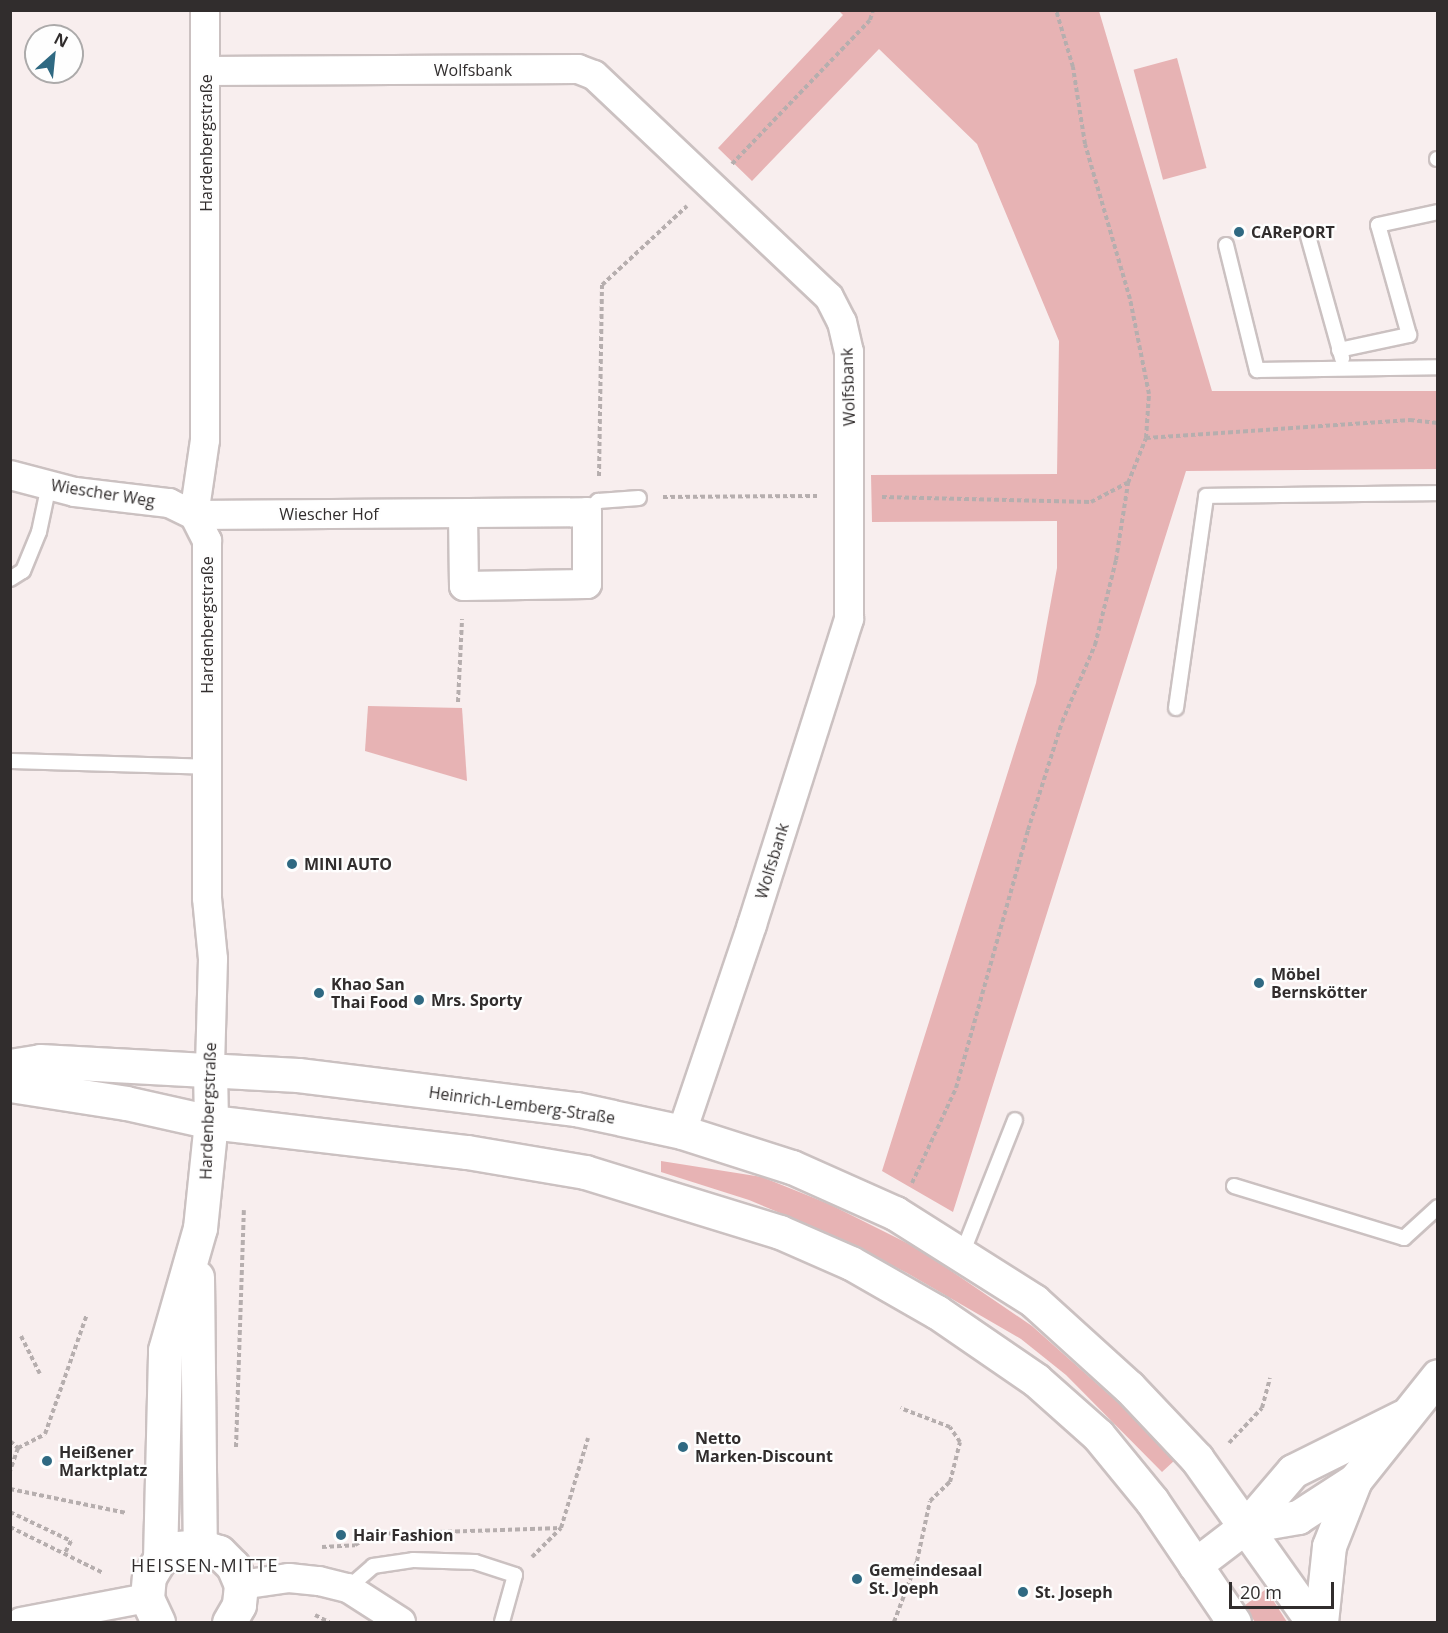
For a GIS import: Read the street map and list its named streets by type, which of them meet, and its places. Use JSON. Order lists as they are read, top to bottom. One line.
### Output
{"streets":{"street":["Wolfsbank","Hardenbergstraße","Wiescher Weg","Wiescher Hof","Heinrich-Lemberg-Straße"]},"crossings":[["Wolfsbank","Hardenbergstraße"],["Wolfsbank","Heinrich-Lemberg-Straße"],["Hardenbergstraße","Wiescher Weg"],["Hardenbergstraße","Wiescher Hof"],["Hardenbergstraße","Heinrich-Lemberg-Straße"],["Wiescher Weg","Wiescher Hof"]],"districts":["HEISSEN-MITTE"],"places":["CARePORT","MINI AUTO","Möbel Bernskötter","Khao San Thai Food","Mrs. Sporty","Netto Marken-Discount","Heißener Marktplatz","Hair Fashion","Gemeindesaal St. Joeph","St. Joseph"],"scale_bar":"20 m","north":"top right"}
